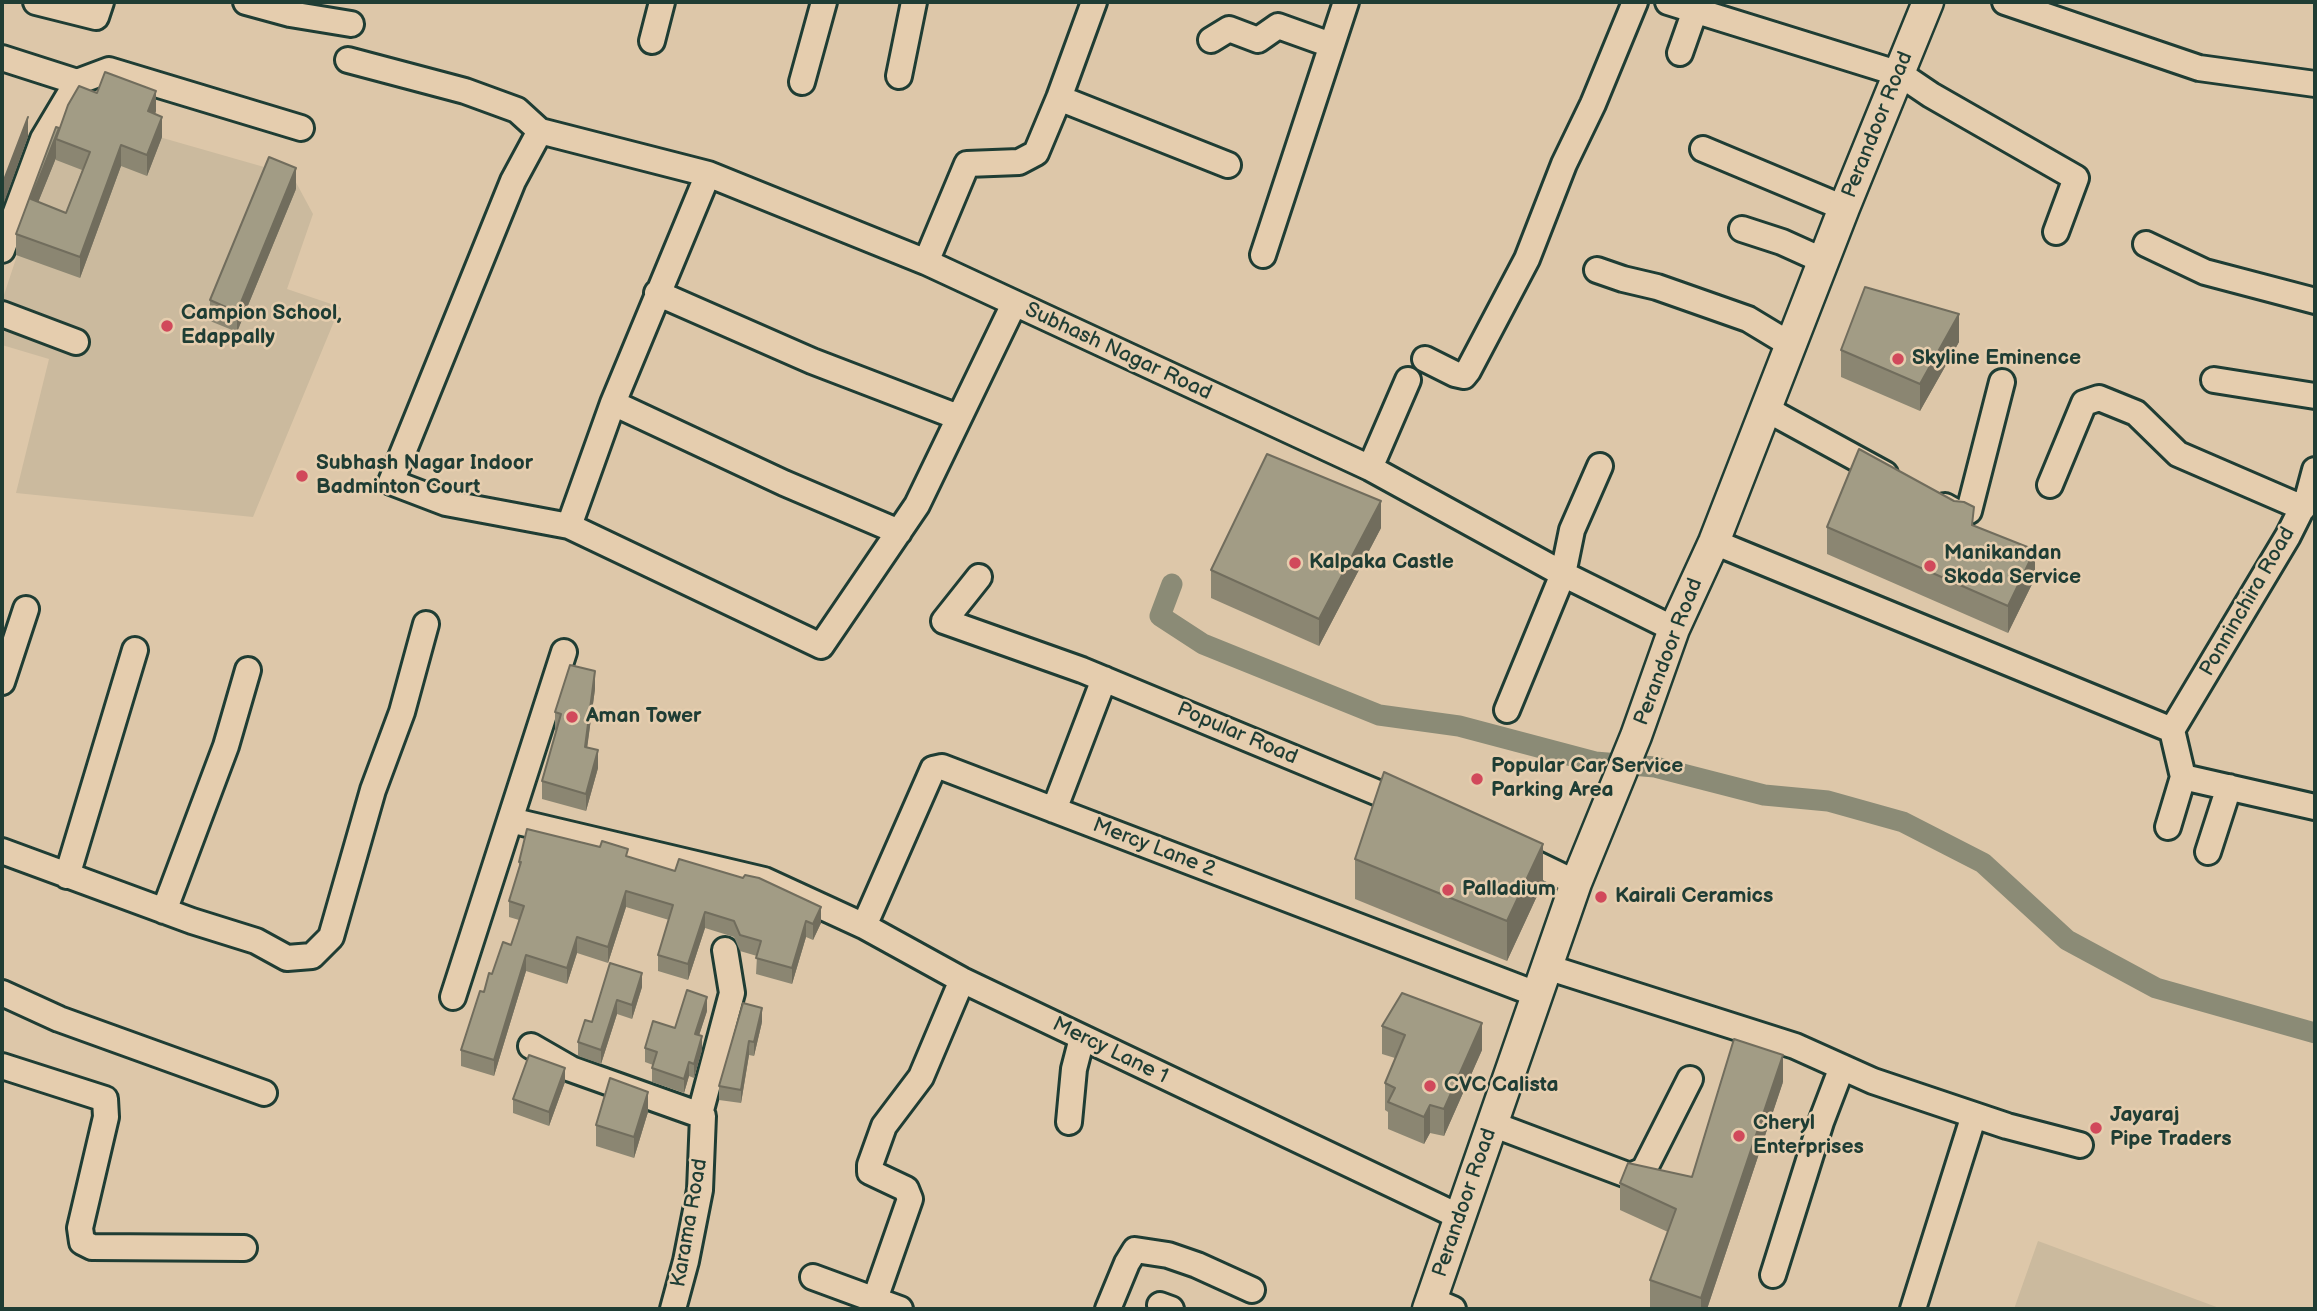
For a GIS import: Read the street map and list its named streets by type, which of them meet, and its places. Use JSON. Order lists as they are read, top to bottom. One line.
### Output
{"streets":{"main road":["Perandoor Road"],"street":["Subhash Nagar Road","Ponninchira Road","Popular Road","Mercy Lane 2","Mercy Lane 1","Karama Road"]},"crossings":[["Perandoor Road","Subhash Nagar Road"],["Perandoor Road","Mercy Lane 2"],["Perandoor Road","Mercy Lane 1"],["Mercy Lane 2","Mercy Lane 1"]],"places":["Campion School, Edappally","Skyline Eminence","Subhash Nagar Indoor Badminton Court","Kalpaka Castle","Manikandan Skoda Service","Aman Tower","Popular Car Service Parking Area","Palladium","Kairali Ceramics","CVC Calista","Jayaraj Pipe Traders","Cheryl Enterprises"]}
